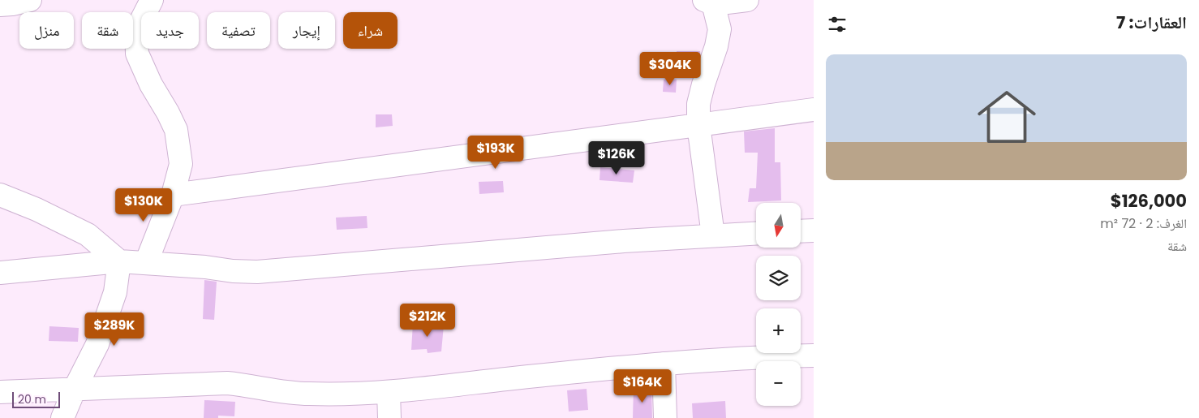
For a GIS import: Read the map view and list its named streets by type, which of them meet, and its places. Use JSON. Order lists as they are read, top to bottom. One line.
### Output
{"scale_bar":"20 m","north":"bottom","page":{"heading":"العقارات: 7","chip":["شراء","إيجار","تصفية","جديد","شقة","منزل"],"list":[{"name":"$126,000","note":"الغرف: 2 · 72 m² · شقة"}],"price":["$304K","$193K","$126K","$130K","$212K","$289K","$164K"],"map_buttons":["+","−"],"scale":"20 m"}}
